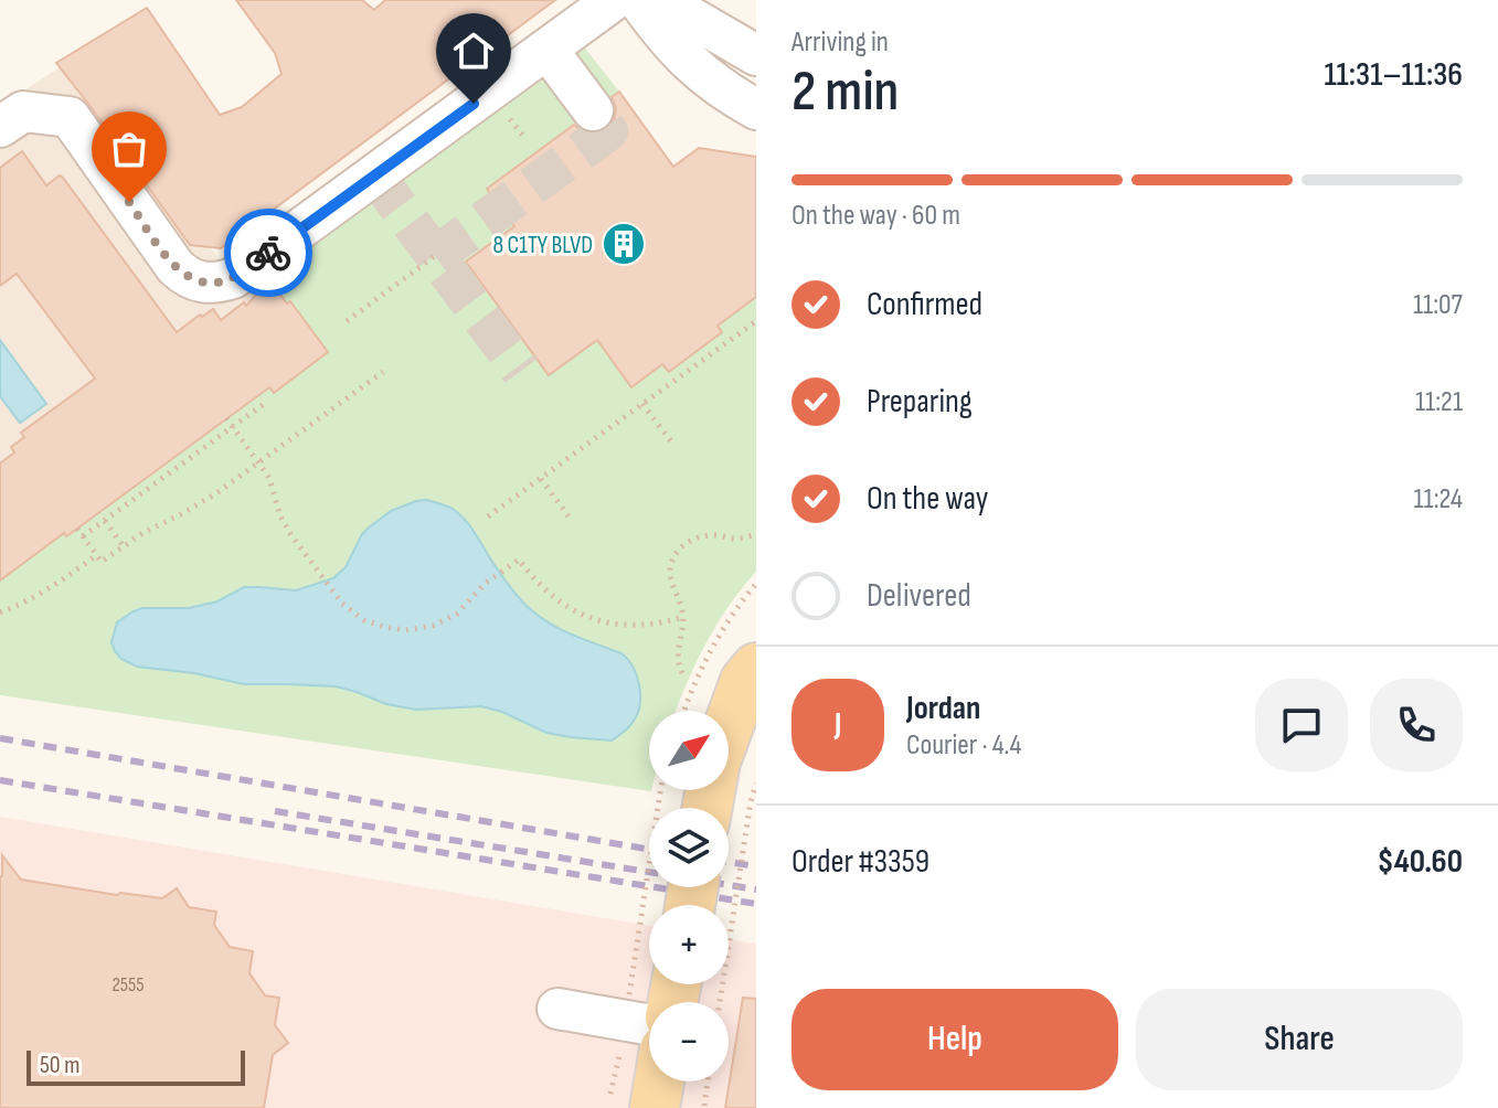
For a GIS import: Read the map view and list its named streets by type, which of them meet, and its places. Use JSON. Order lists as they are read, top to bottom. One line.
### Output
{"places":{"building":["8 C1TY BLVD"]},"house_numbers":["2555"],"scale_bar":"50 m","north":"top right","page":{"heading":["2 min","Arriving in","11:31–11:36"],"panel":["Jordan","Courier · 4.4","Order #3359","$40.60"],"bar":"On the way · 60 m","list":[["Confirmed","11:07"],["Preparing","11:21"],["On the way","11:24"],"Delivered"],"round":"J","map_buttons":["+","−"],"buttons":["Help","Share"],"scale":"50 m"}}
